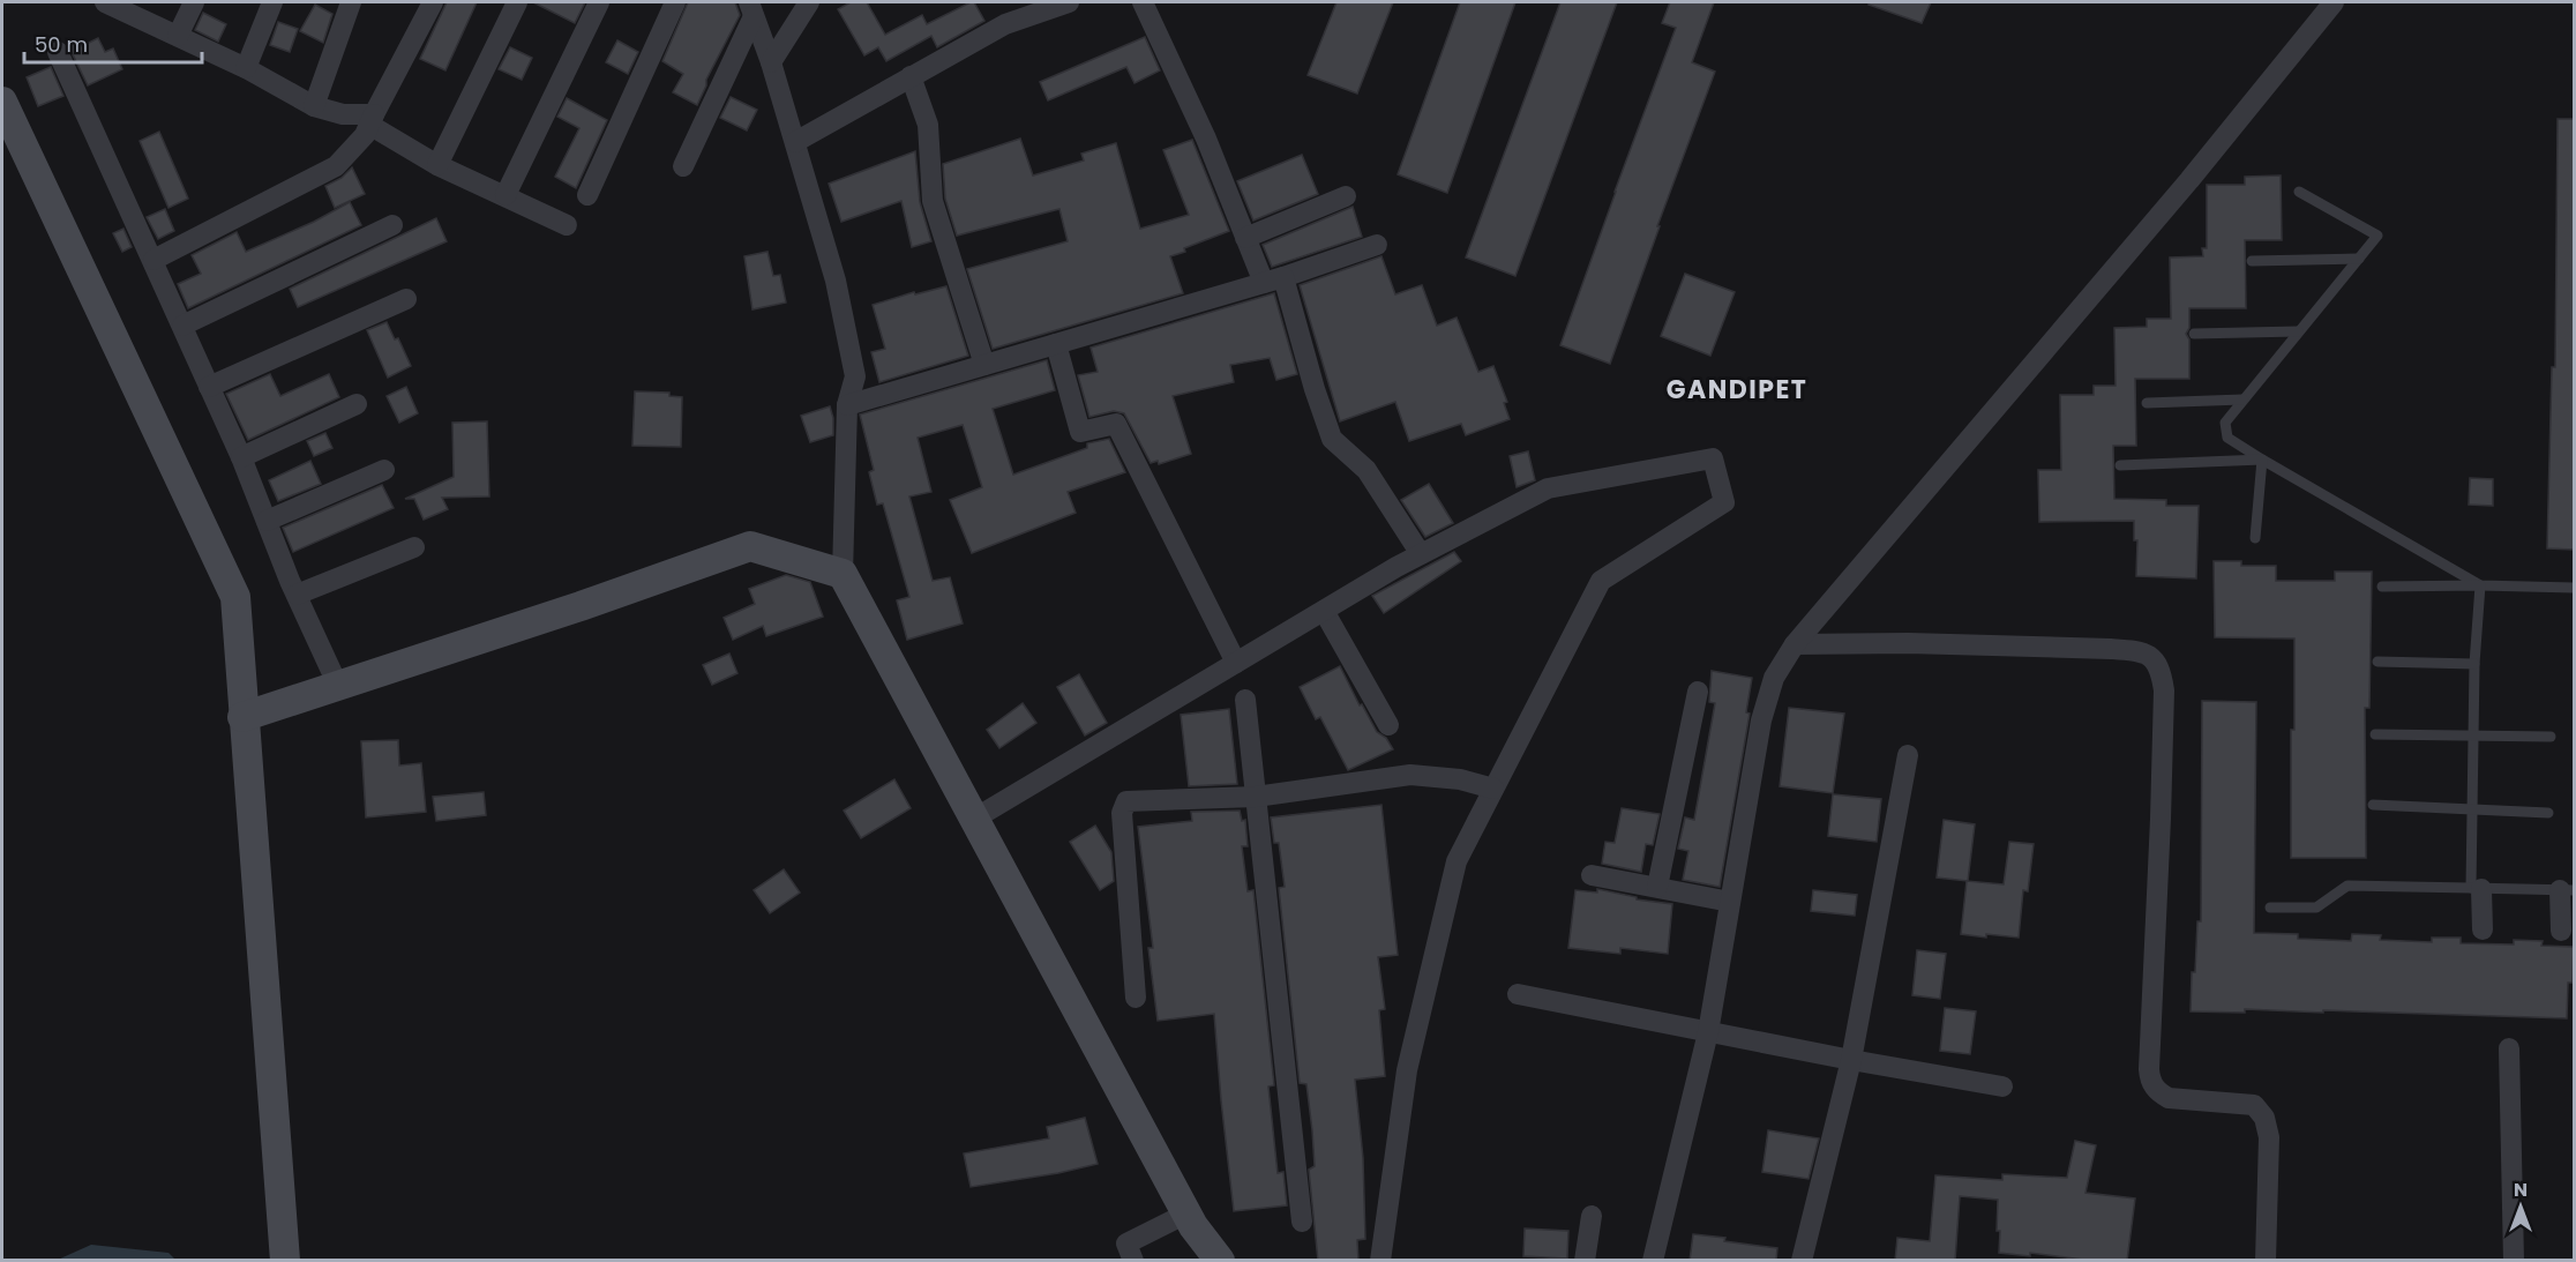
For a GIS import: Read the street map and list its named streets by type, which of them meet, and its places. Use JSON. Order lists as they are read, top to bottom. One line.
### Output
{"districts":["GANDIPET"],"scale_bar":"50 m","north":"top"}
